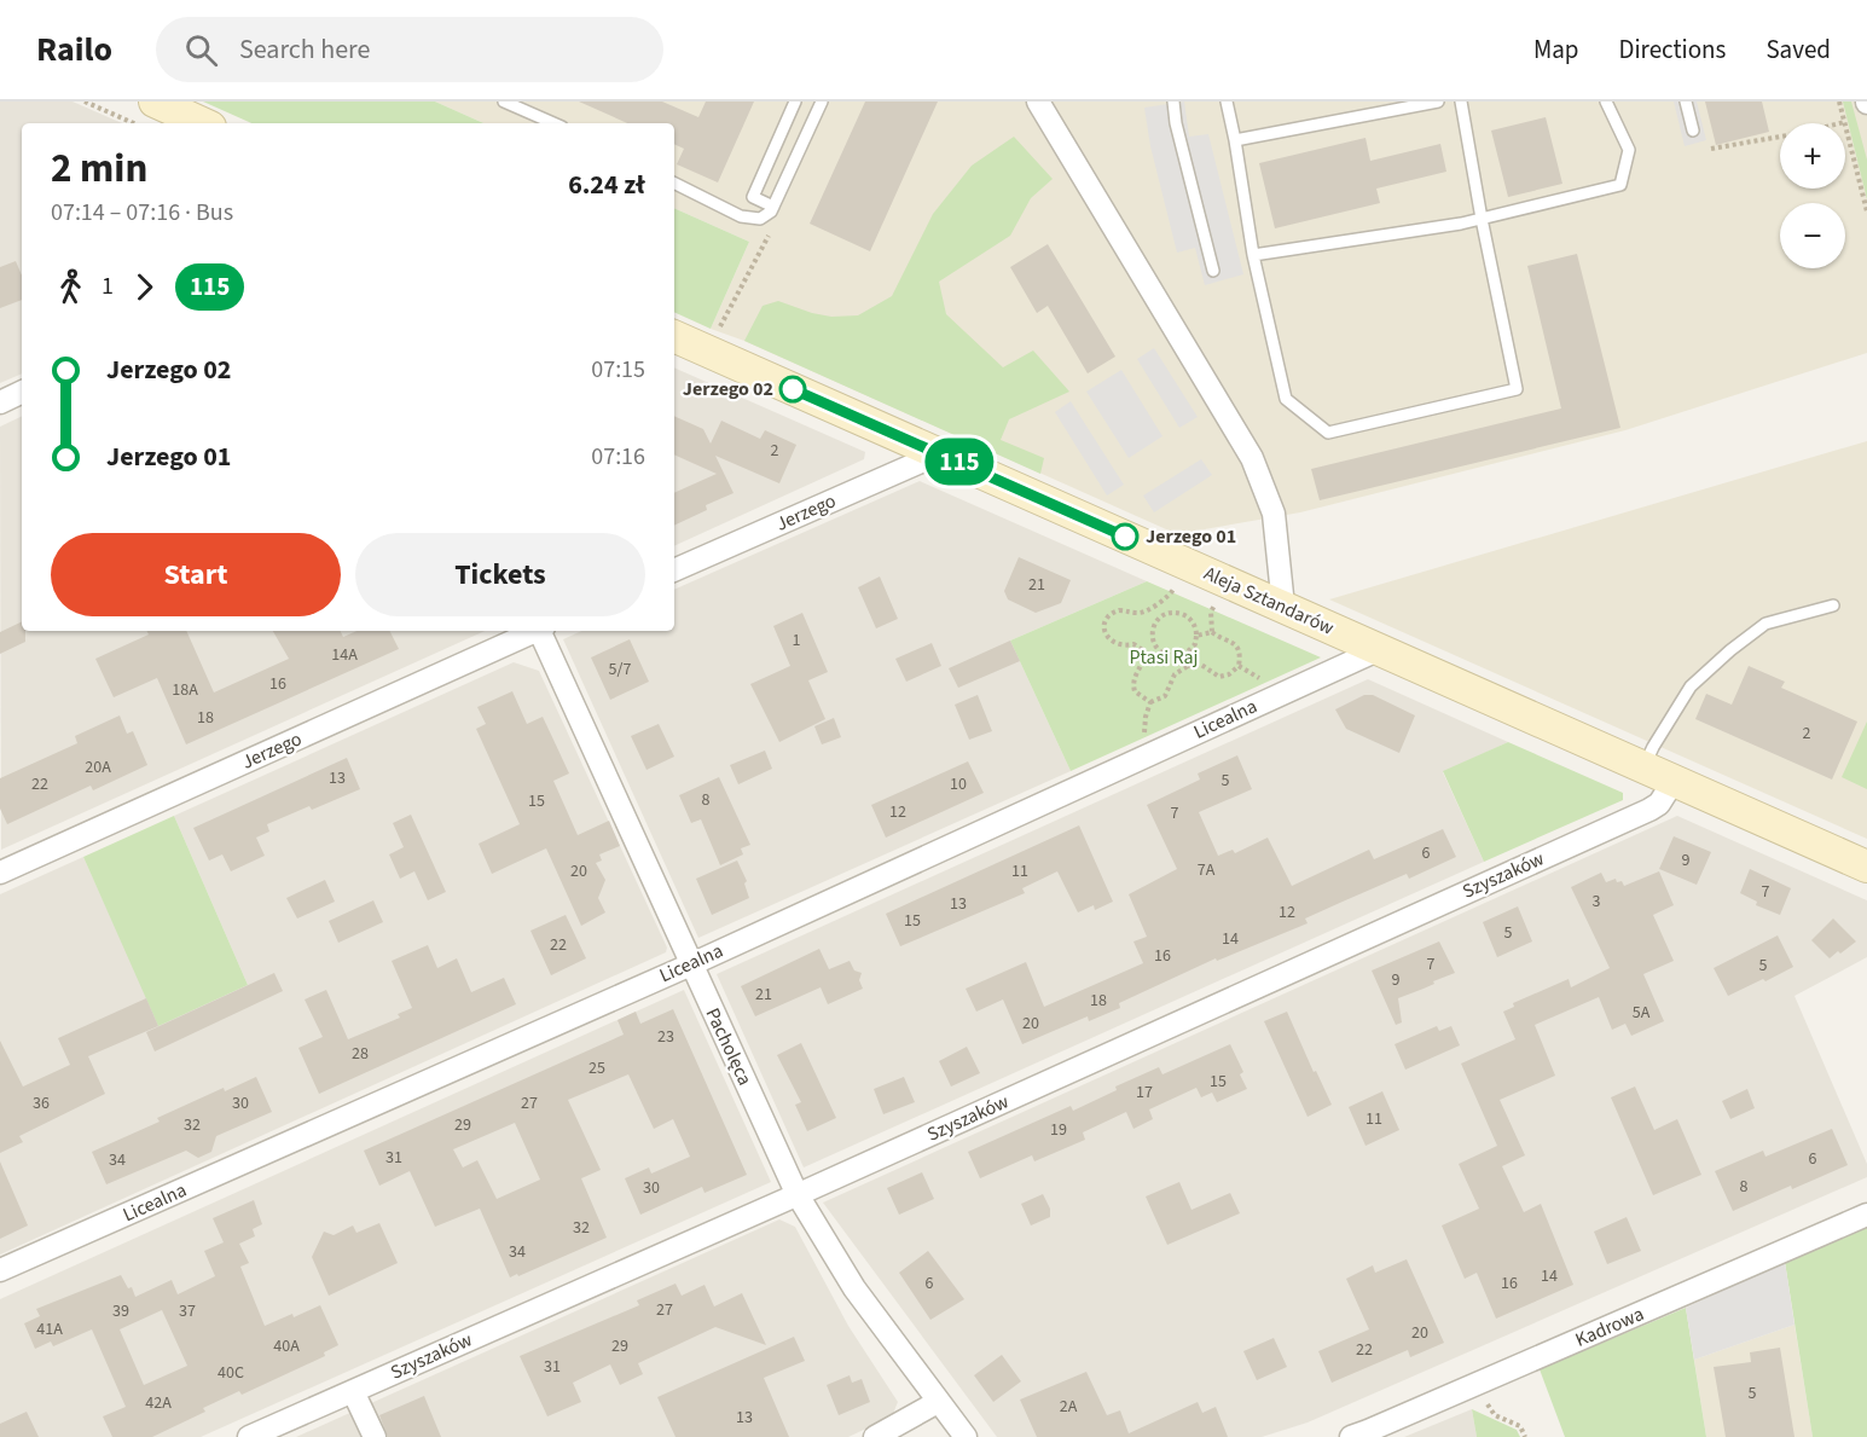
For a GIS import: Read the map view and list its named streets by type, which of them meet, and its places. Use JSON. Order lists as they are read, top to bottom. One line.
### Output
{"streets":{"street":["Jerzego","Aleja Sztandarów","Licealna","Szyszaków","Pacholęca","Kadrowa"]},"crossings":[["Jerzego","Aleja Sztandarów"],["Aleja Sztandarów","Licealna"],["Aleja Sztandarów","Szyszaków"],["Licealna","Pacholęca"],["Szyszaków","Pacholęca"]],"parks":["Ptasi Raj"],"places":["Jerzego 02","Jerzego 01"],"lines":["bus line 115"],"house_numbers":["2","21","1","14A","5/7","16","18A","18","2","20A","13","5","22","10","8","15","12","7","6","9","7A","20","11","7","3","13","12","15","5","14","22","16","7","5","9","21","18","5A","20","23","28","25","15","17","36","30","27","11","32","29","19","31","6","34","8","30","32","34","14","6","16","27","39","37","41A","20","40A","29","22","31","40C","5","42A","2A","13"],"page":{"header":"Railo","search":"Search here","nav":["Map","Directions","Saved"],"on_map":"115","map_buttons":["+","−"],"heading":["2 min","07:14 – 07:16 · Bus","6.24 zł"],"legs":["1","115"],"list":[{"name":"Jerzego 02","value":"07:15"},{"name":"Jerzego 01","value":"07:16"}],"buttons":["Start","Tickets"]}}
